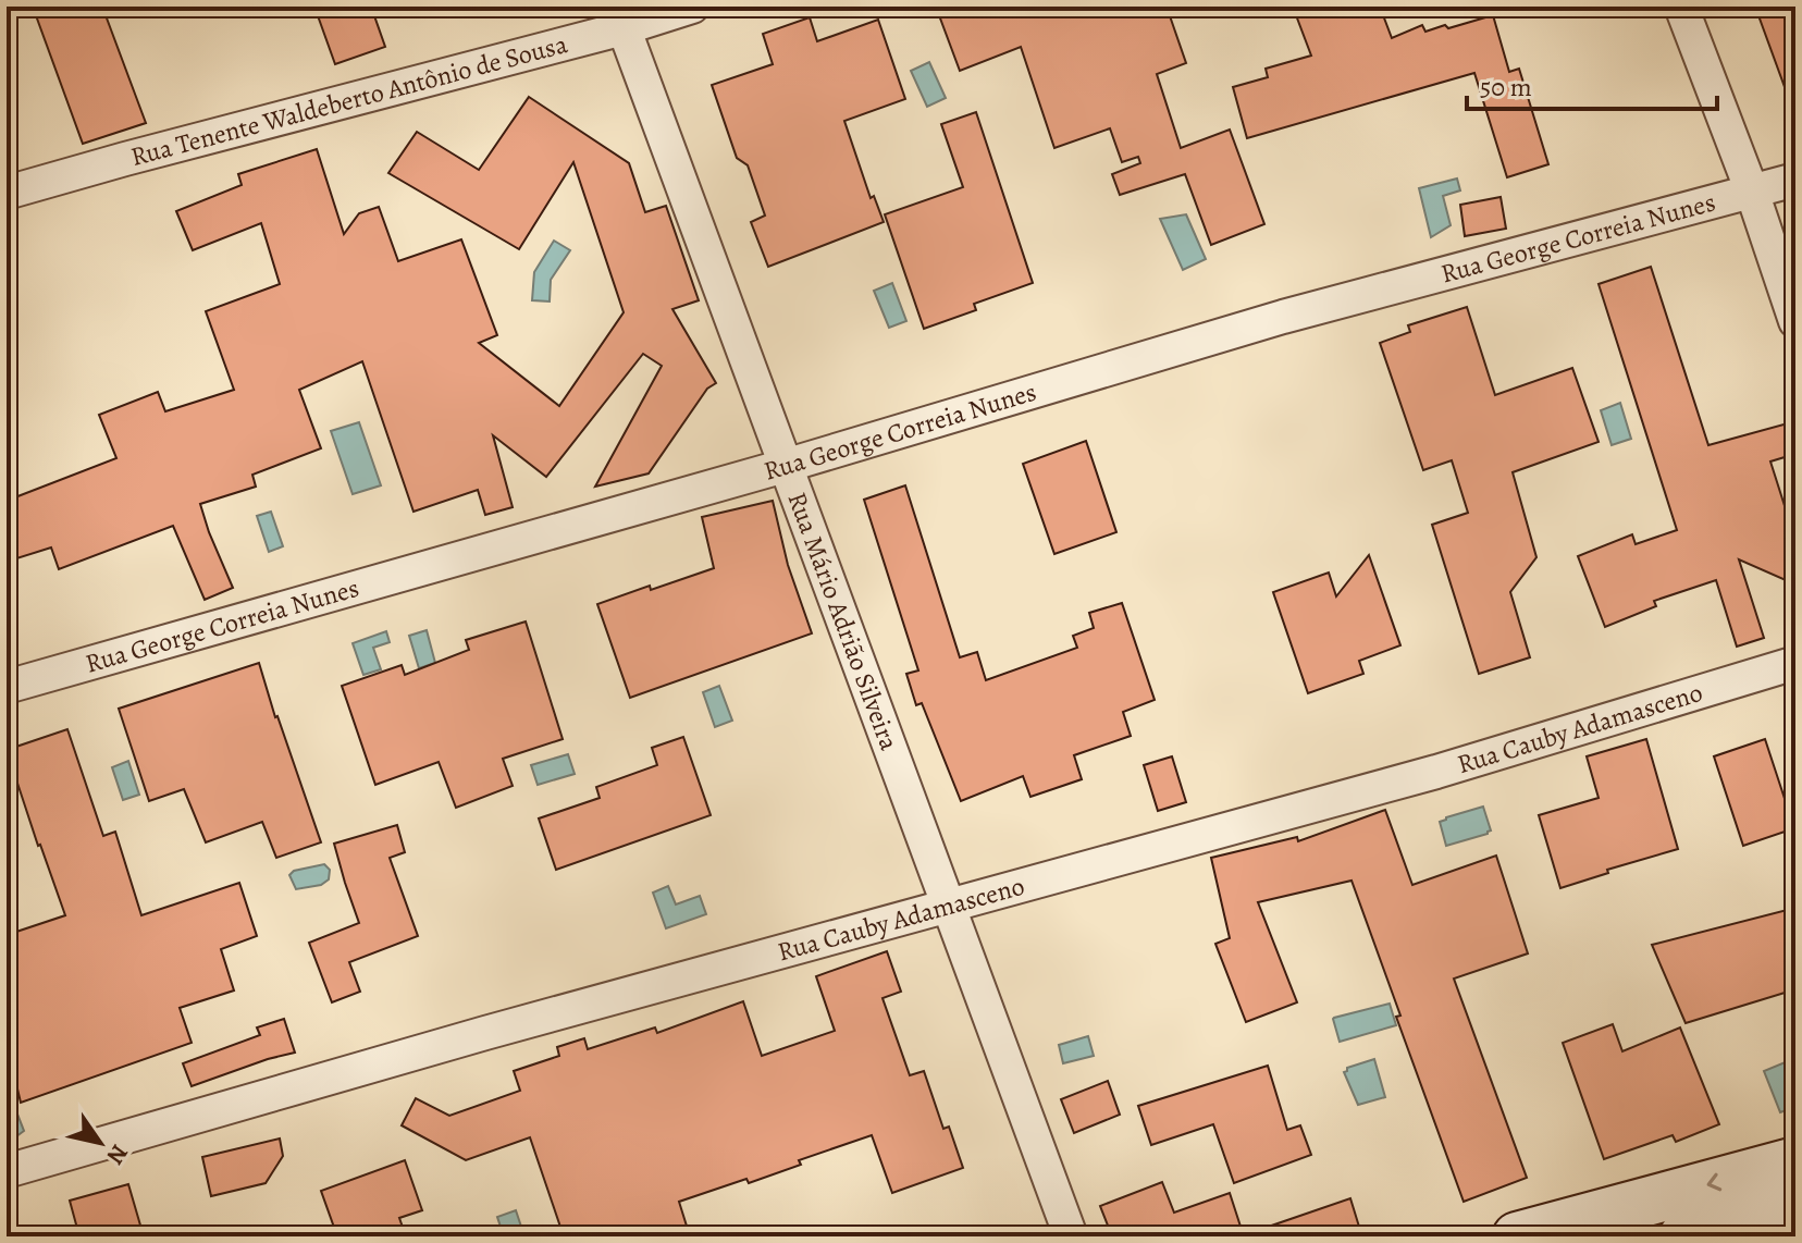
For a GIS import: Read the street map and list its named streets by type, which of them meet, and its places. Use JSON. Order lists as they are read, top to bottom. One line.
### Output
{"streets":{"street":["Rua Tenente Waldeberto Antônio de Sousa","Rua George Correia Nunes","Rua Mário Adrião Silveira","Rua Cauby Adamasceno"]},"crossings":[["Rua Tenente Waldeberto Antônio de Sousa","Rua Mário Adrião Silveira"],["Rua George Correia Nunes","Rua Mário Adrião Silveira"],["Rua Mário Adrião Silveira","Rua Cauby Adamasceno"]],"scale_bar":"50 m","north":"bottom right"}
